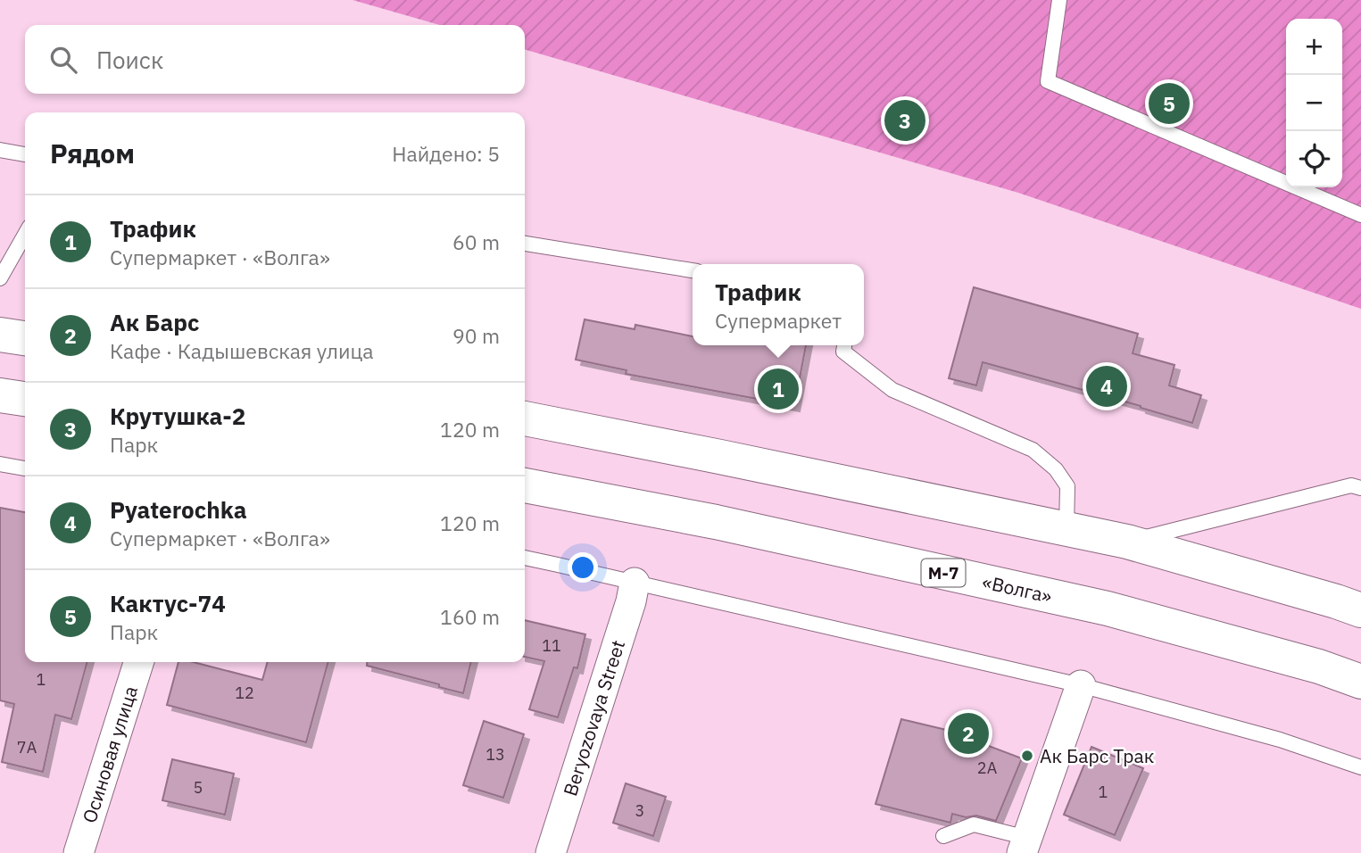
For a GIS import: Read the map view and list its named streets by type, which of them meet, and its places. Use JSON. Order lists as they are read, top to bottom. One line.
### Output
{"streets":{"highway":["М-7","«Волга»"],"street":["Beryozovaya Street","Осиновая улица"]},"places":["Ак Барс Трак"],"house_numbers":["11","1","12","7А","13","2А","5","1","3"],"page":{"map_buttons":["+","−"],"search":"Поиск","pins":["5","3","4","1","2"],"heading":["Рядом","Найдено: 5"],"list":[{"mark":"1","name":"Трафик","note":"Супермаркет · «Волга»","value":"60 m"},{"mark":"2","name":"Ак Барс","note":"Кафе · Кадышевская улица","value":"90 m"},{"mark":"3","name":"Крутушка-2","note":"Парк","value":"120 m"},{"mark":"4","name":"Pyaterochka","note":"Супермаркет · «Волга»","value":"120 m"},{"mark":"5","name":"Кактус-74","note":"Парк","value":"160 m"}],"popup":["Трафик","Супермаркет"]}}
